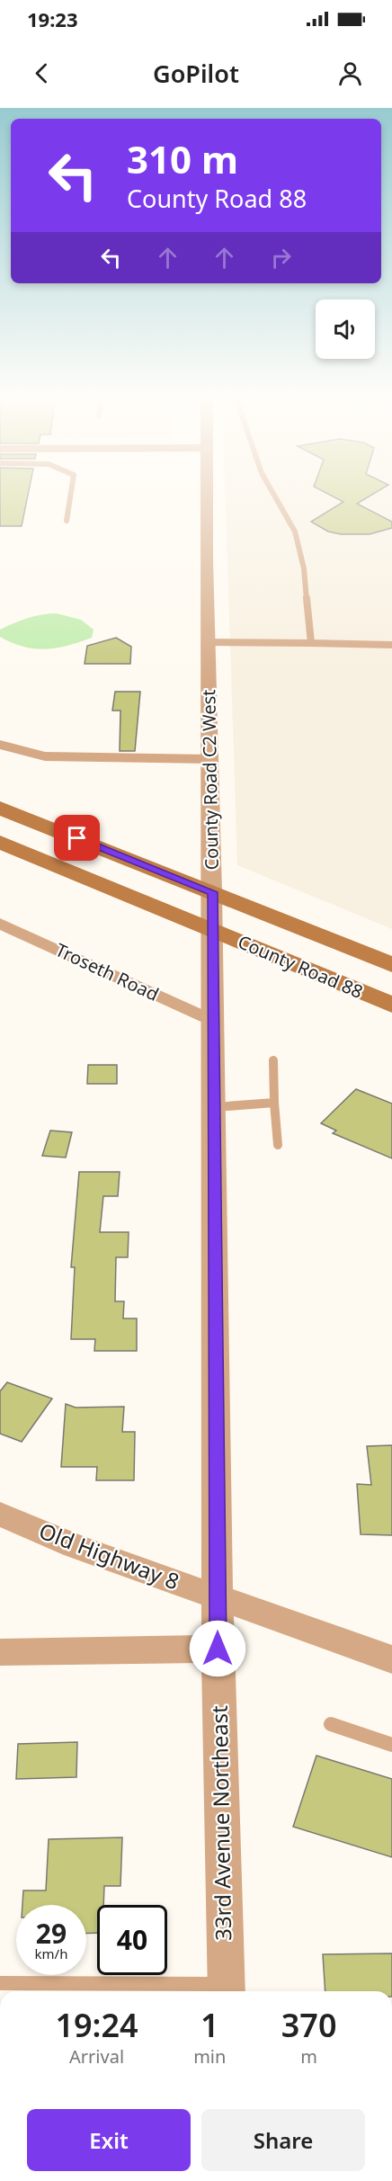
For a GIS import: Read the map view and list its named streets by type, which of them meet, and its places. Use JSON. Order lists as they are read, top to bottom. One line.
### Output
{"streets":{"main road":["County Road 88"],"street":["County Road C2 West","Troseth Road","Old Highway 8","33rd Avenue Northeast"]},"crossings":[["County Road C2 West","County Road 88"],["County Road C2 West","Troseth Road"],["County Road C2 West","Old Highway 8"],["County Road C2 West","33rd Avenue Northeast"]],"page":{"status":"19:23","header":"GoPilot","turn":["310 m","County Road 88"],"speed":"29 km/h","limit":"40","eta":["19:24","Arrival","1","min","370","m"],"buttons":["Exit","Share"]}}
